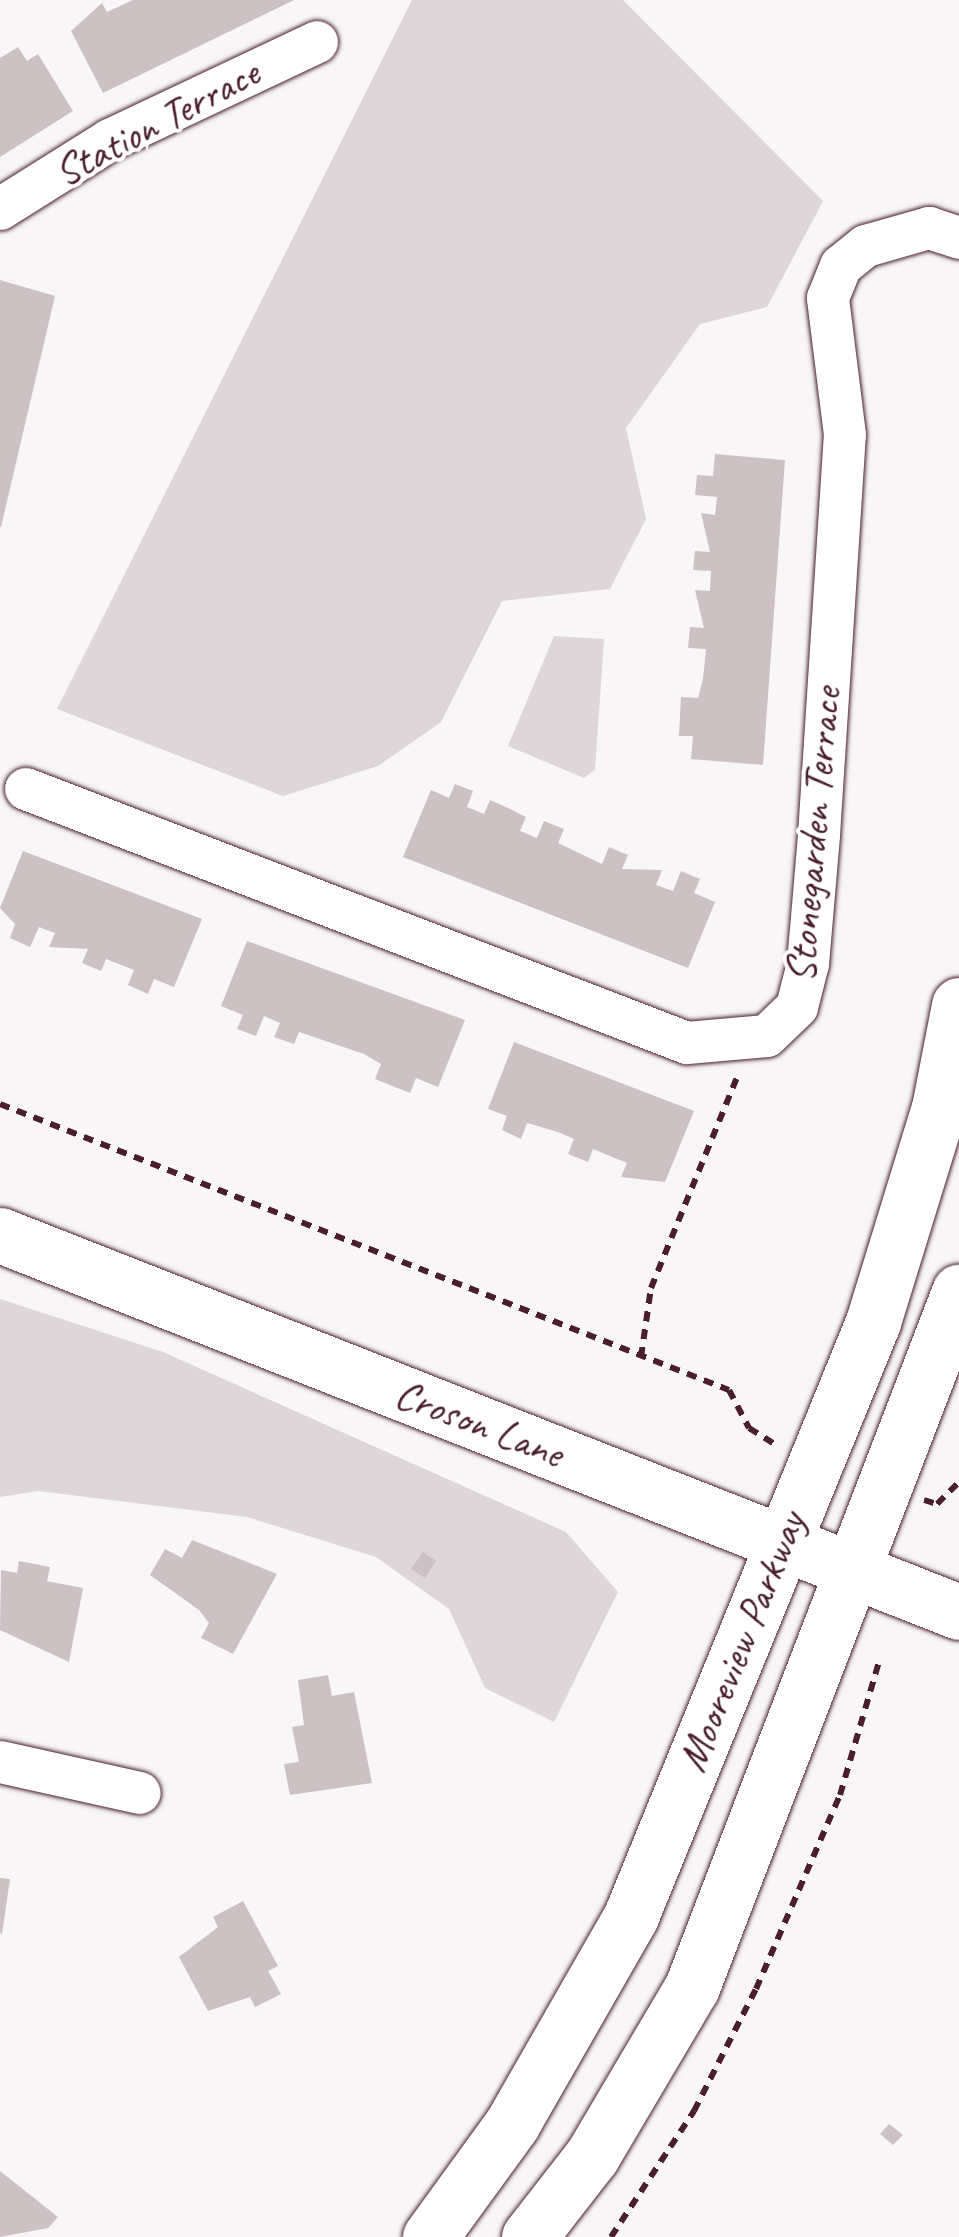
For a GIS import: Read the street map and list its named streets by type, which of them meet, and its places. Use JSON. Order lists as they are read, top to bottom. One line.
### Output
{"streets":{"main road":["Croson Lane","Mooreview Parkway"],"street":["Station Terrace","Stonegarden Terrace"]},"crossings":[["Croson Lane","Mooreview Parkway"]]}
